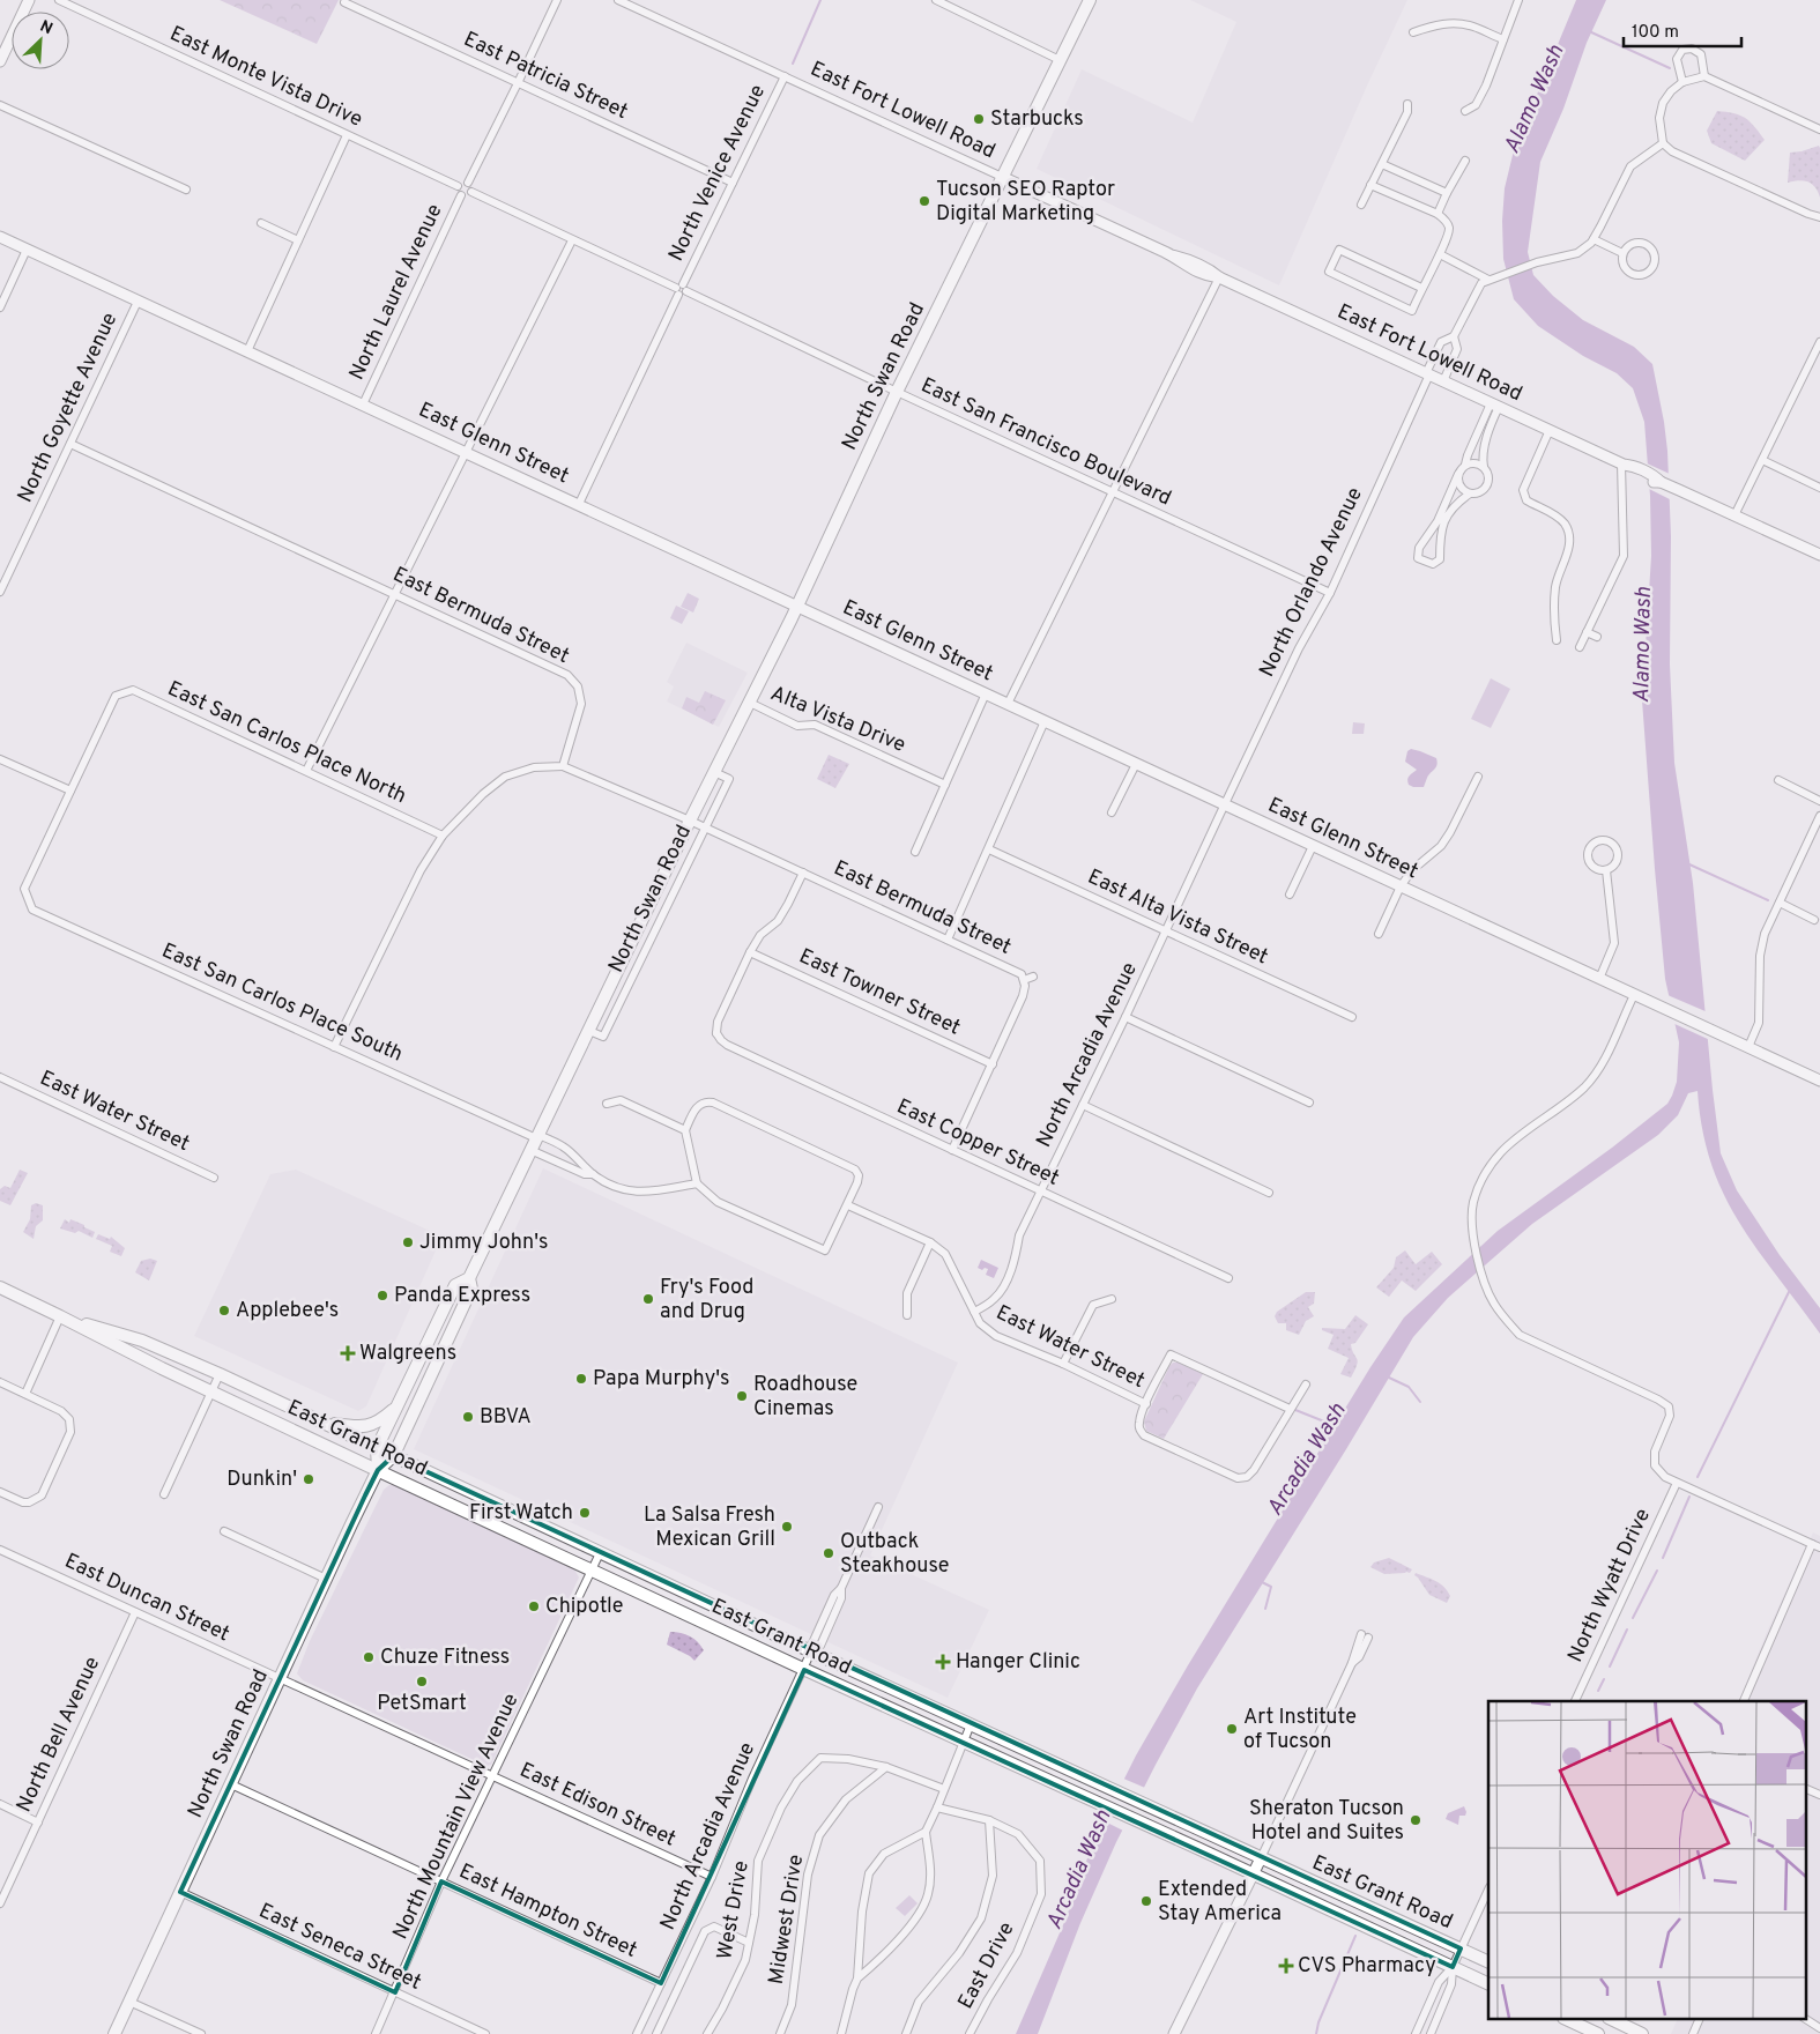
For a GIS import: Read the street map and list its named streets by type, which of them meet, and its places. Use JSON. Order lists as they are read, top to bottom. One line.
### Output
{"streets":{"main road":["North Swan Road","East Grant Road"],"street":["East Patricia Street","East Monte Vista Drive","East Fort Lowell Road","North Venice Avenue","North Laurel Avenue","North Goyette Avenue","East San Francisco Boulevard","East Glenn Street","North Orlando Avenue","East Bermuda Street","Alta Vista Drive","East San Carlos Place North","East Alta Vista Street","East Towner Street","East San Carlos Place South","North Arcadia Avenue","East Water Street","East Copper Street","North Wyatt Drive","East Duncan Street","North Bell Avenue","East Edison Street","North Mountain View Avenue","West Drive","East Hampton Street","Midwest Drive","East Seneca Street","East Drive"]},"crossings":[["East Patricia Street","North Venice Avenue"],["East Monte Vista Drive","North Laurel Avenue"],["East Monte Vista Drive","East San Francisco Boulevard"],["East Fort Lowell Road","North Venice Avenue"],["East Fort Lowell Road","North Swan Road"],["East Fort Lowell Road","North Orlando Avenue"],["North Venice Avenue","East San Francisco Boulevard"],["North Venice Avenue","East Glenn Street"],["North Laurel Avenue","East San Francisco Boulevard"],["North Laurel Avenue","East Glenn Street"],["North Swan Road","East San Francisco Boulevard"],["North Swan Road","East Glenn Street"],["North Swan Road","East Bermuda Street"],["North Swan Road","Alta Vista Drive"],["North Swan Road","East San Carlos Place South"],["North Swan Road","East Grant Road"],["North Swan Road","East Duncan Street"],["North Swan Road","East Edison Street"],["North Swan Road","East Hampton Street"],["North Swan Road","East Seneca Street"],["North Goyette Avenue","East Glenn Street"],["North Goyette Avenue","East Bermuda Street"],["East San Francisco Boulevard","North Orlando Avenue"],["East Glenn Street","North Orlando Avenue"],["East Glenn Street","North Arcadia Avenue"],["North Orlando Avenue","North Arcadia Avenue"],["East Bermuda Street","East Towner Street"],["East Bermuda Street","East Copper Street"],["East San Carlos Place North","East San Carlos Place South"],["East Alta Vista Street","North Arcadia Avenue"],["North Arcadia Avenue","East Water Street"],["North Arcadia Avenue","East Copper Street"],["North Arcadia Avenue","East Grant Road"],["North Arcadia Avenue","East Edison Street"],["North Arcadia Avenue","East Hampton Street"],["East Grant Road","North Mountain View Avenue"],["East Duncan Street","North Bell Avenue"],["East Duncan Street","East Edison Street"],["East Edison Street","North Mountain View Avenue"],["North Mountain View Avenue","East Hampton Street"],["North Mountain View Avenue","East Seneca Street"],["West Drive","Midwest Drive"]],"water":["Alamo Wash","Arcadia Wash"],"places":{"other":["Starbucks","Tucson SEO Raptor Digital Marketing","Jimmy John's","Panda Express","Fry's Food and Drug","Applebee's","Papa Murphy's","Roadhouse Cinemas","BBVA","Dunkin'","First Watch","La Salsa Fresh Mexican Grill","Outback Steakhouse","Chipotle","Chuze Fitness","PetSmart","Art Institute of Tucson","Sheraton Tucson Hotel and Suites","Extended Stay America"],"health":["Walgreens","Hanger Clinic","CVS Pharmacy"]},"scale_bar":"100 m","north":"top right"}
